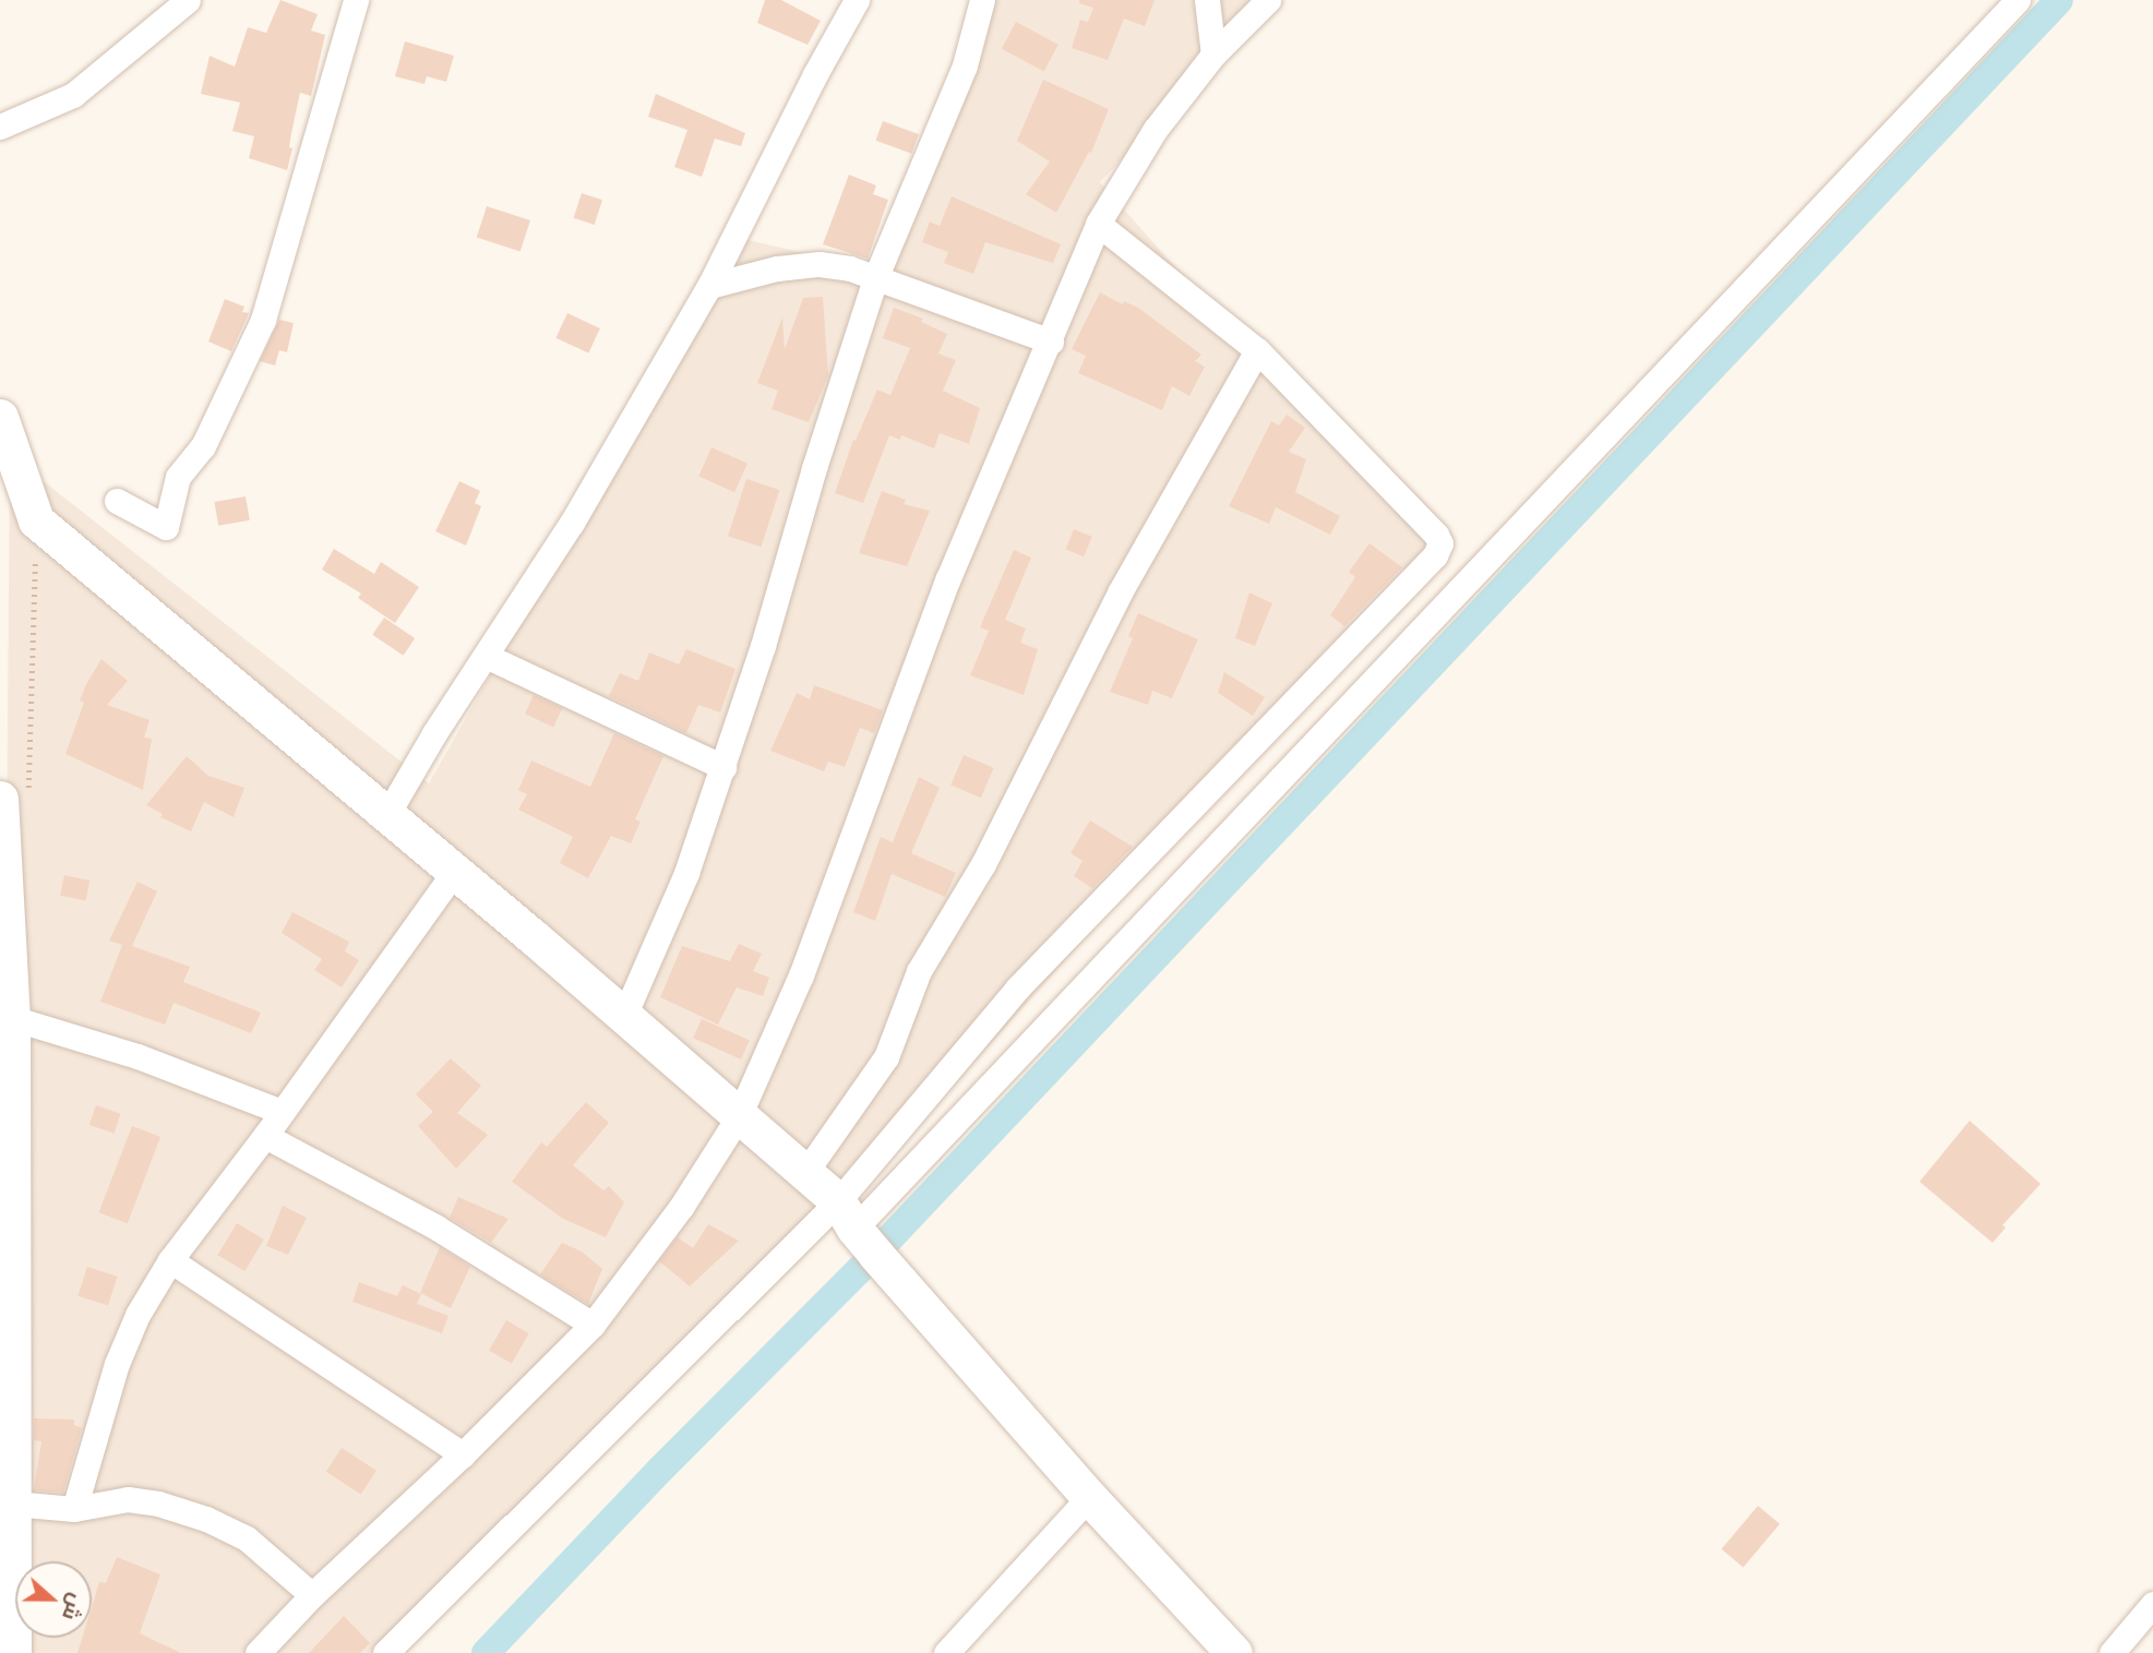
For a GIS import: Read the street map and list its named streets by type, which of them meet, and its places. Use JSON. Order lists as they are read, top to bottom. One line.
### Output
{"north":"right"}
